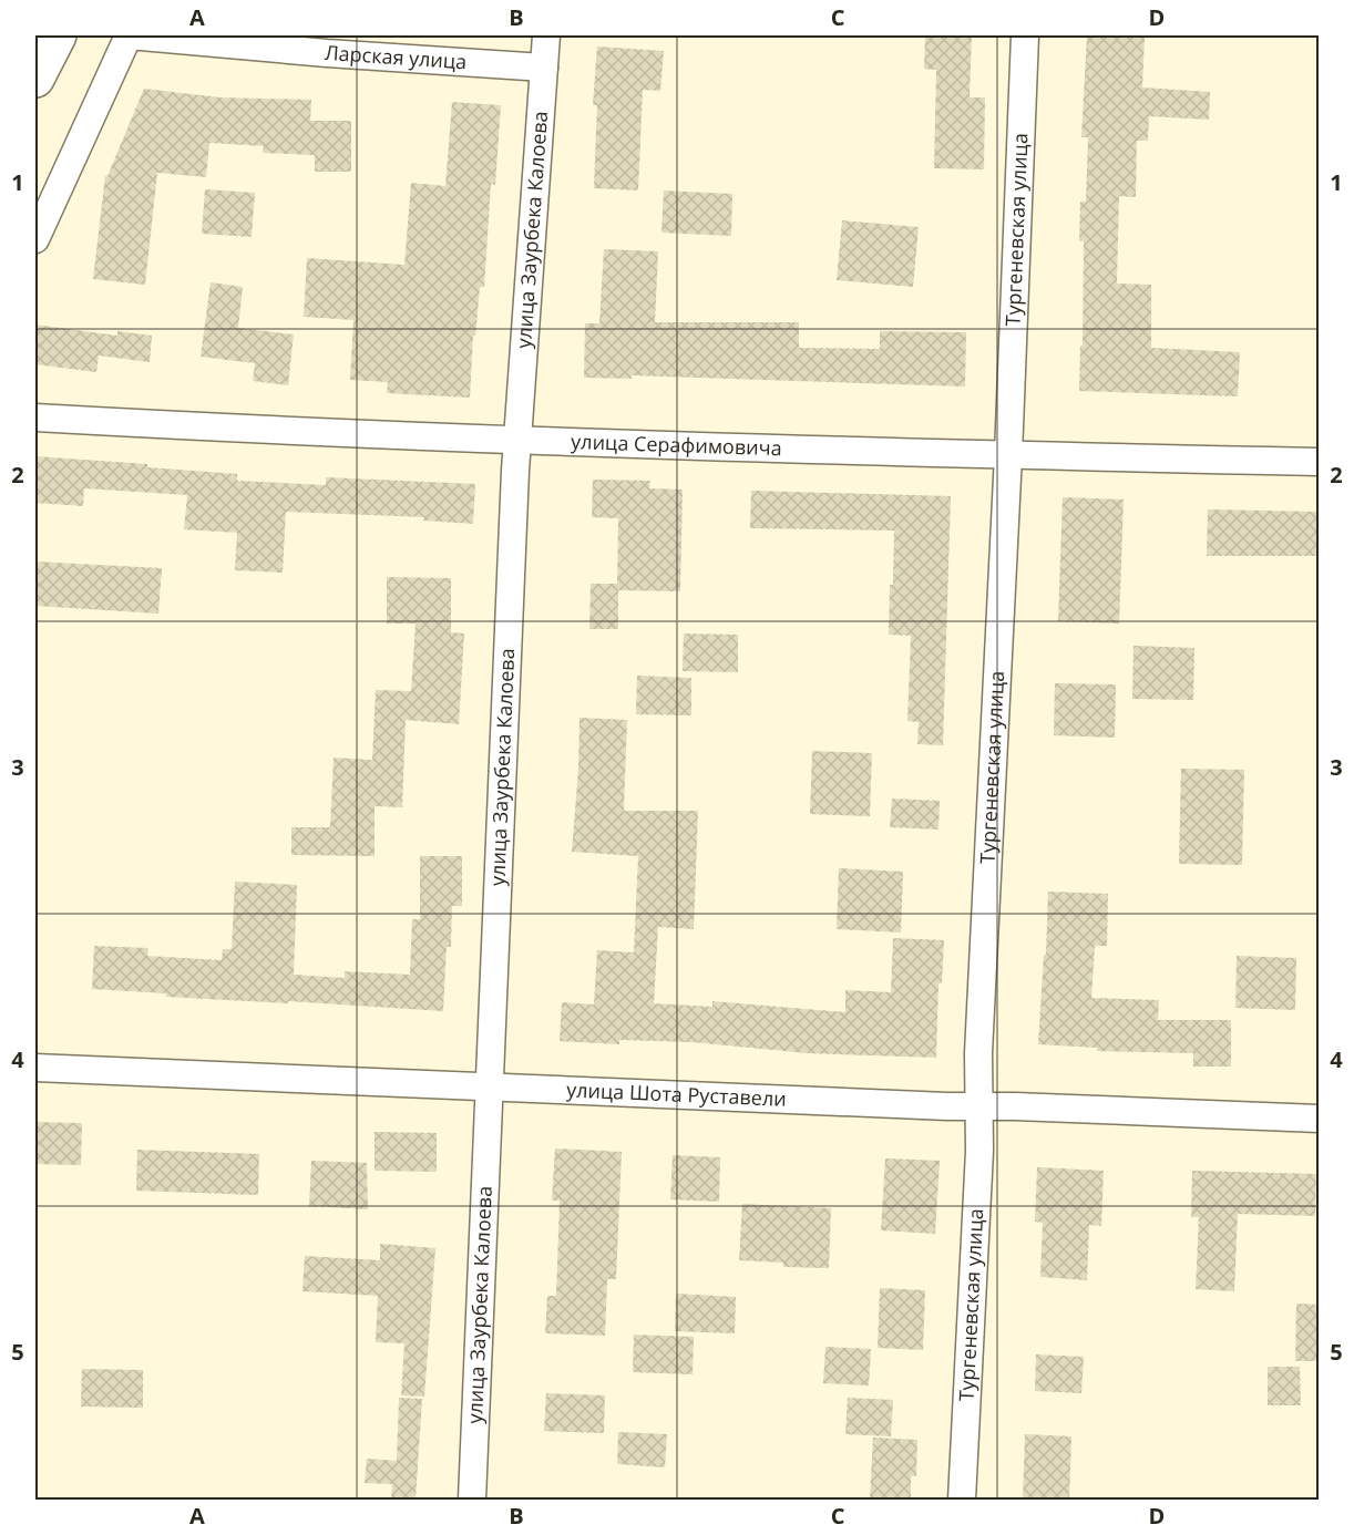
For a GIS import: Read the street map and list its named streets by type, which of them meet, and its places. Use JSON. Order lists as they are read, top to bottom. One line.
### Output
{"streets":{"street":["Ларская улица","улица Заурбека Калоева","Тургеневская улица","улица Серафимовича","улица Шота Руставели"]},"crossings":[["Ларская улица","улица Заурбека Калоева"],["улица Заурбека Калоева","улица Серафимовича"],["улица Заурбека Калоева","улица Шота Руставели"],["Тургеневская улица","улица Серафимовича"],["Тургеневская улица","улица Шота Руставели"]],"grid":{"columns":["A","B","C","D"],"rows":["1","2","3","4","5"]}}
